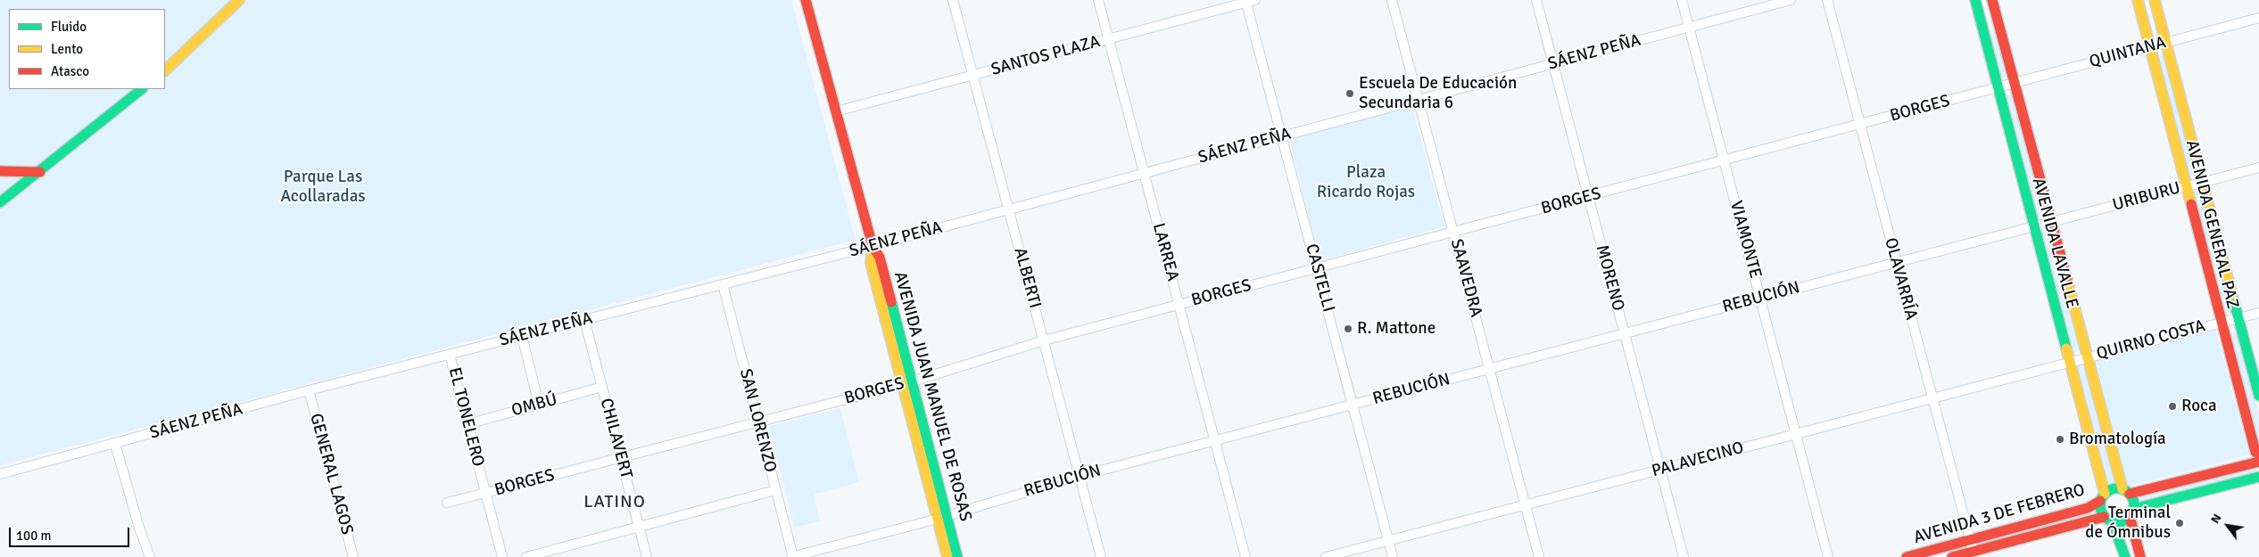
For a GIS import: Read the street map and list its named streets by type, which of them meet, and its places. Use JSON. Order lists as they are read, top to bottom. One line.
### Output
{"streets":{"street":["SÁENZ PEÑA","QUINTANA","SANTOS PLAZA","BORGES","URIBURU","AVENIDA GENERAL PAZ","VIAMONTE","AVENIDA LAVALLE","LARREA","ALBERTI","CASTELLI","SAAVEDRA","MORENO","OLAVARRÍA","REBUCIÓN","QUIRNO COSTA","AVENIDA JUAN MANUEL DE ROSAS","OMBÚ","EL TONELERO","SAN LORENZO","CHILAVERT","PALAVECINO","GENERAL LAGOS","AVENIDA 3 DE FEBRERO"]},"crossings":[["SÁENZ PEÑA","VIAMONTE"],["SÁENZ PEÑA","LARREA"],["SÁENZ PEÑA","ALBERTI"],["SÁENZ PEÑA","CASTELLI"],["SÁENZ PEÑA","SAAVEDRA"],["SÁENZ PEÑA","MORENO"],["SÁENZ PEÑA","AVENIDA JUAN MANUEL DE ROSAS"],["SÁENZ PEÑA","EL TONELERO"],["SÁENZ PEÑA","SAN LORENZO"],["SÁENZ PEÑA","CHILAVERT"],["SÁENZ PEÑA","GENERAL LAGOS"],["QUINTANA","BORGES"],["QUINTANA","AVENIDA GENERAL PAZ"],["QUINTANA","AVENIDA LAVALLE"],["SANTOS PLAZA","LARREA"],["SANTOS PLAZA","ALBERTI"],["SANTOS PLAZA","CASTELLI"],["SANTOS PLAZA","AVENIDA JUAN MANUEL DE ROSAS"],["BORGES","VIAMONTE"],["BORGES","AVENIDA LAVALLE"],["BORGES","LARREA"],["BORGES","ALBERTI"],["BORGES","CASTELLI"],["BORGES","SAAVEDRA"],["BORGES","MORENO"],["BORGES","OLAVARRÍA"],["BORGES","AVENIDA JUAN MANUEL DE ROSAS"],["BORGES","EL TONELERO"],["BORGES","SAN LORENZO"],["BORGES","CHILAVERT"],["URIBURU","AVENIDA GENERAL PAZ"],["URIBURU","AVENIDA LAVALLE"],["URIBURU","REBUCIÓN"],["AVENIDA GENERAL PAZ","QUIRNO COSTA"],["VIAMONTE","REBUCIÓN"],["VIAMONTE","PALAVECINO"],["AVENIDA LAVALLE","REBUCIÓN"],["AVENIDA LAVALLE","QUIRNO COSTA"],["AVENIDA LAVALLE","PALAVECINO"],["AVENIDA LAVALLE","AVENIDA 3 DE FEBRERO"],["LARREA","REBUCIÓN"],["ALBERTI","REBUCIÓN"],["CASTELLI","REBUCIÓN"],["CASTELLI","PALAVECINO"],["SAAVEDRA","REBUCIÓN"],["SAAVEDRA","PALAVECINO"],["MORENO","REBUCIÓN"],["MORENO","PALAVECINO"],["OLAVARRÍA","REBUCIÓN"],["OLAVARRÍA","PALAVECINO"],["OLAVARRÍA","AVENIDA 3 DE FEBRERO"],["REBUCIÓN","AVENIDA JUAN MANUEL DE ROSAS"],["REBUCIÓN","SAN LORENZO"],["QUIRNO COSTA","PALAVECINO"],["OMBÚ","EL TONELERO"],["OMBÚ","CHILAVERT"]],"districts":["LATINO"],"parks":["Plaza Ricardo Rojas","Parque Las Acollaradas"],"places":["Escuela De Educación Secundaria 6","R. Mattone","Roca","Bromatología","Terminal de Ómnibus"],"legend":["Fluido","Lento","Atasco"],"scale_bar":"100 m","north":"top left"}
